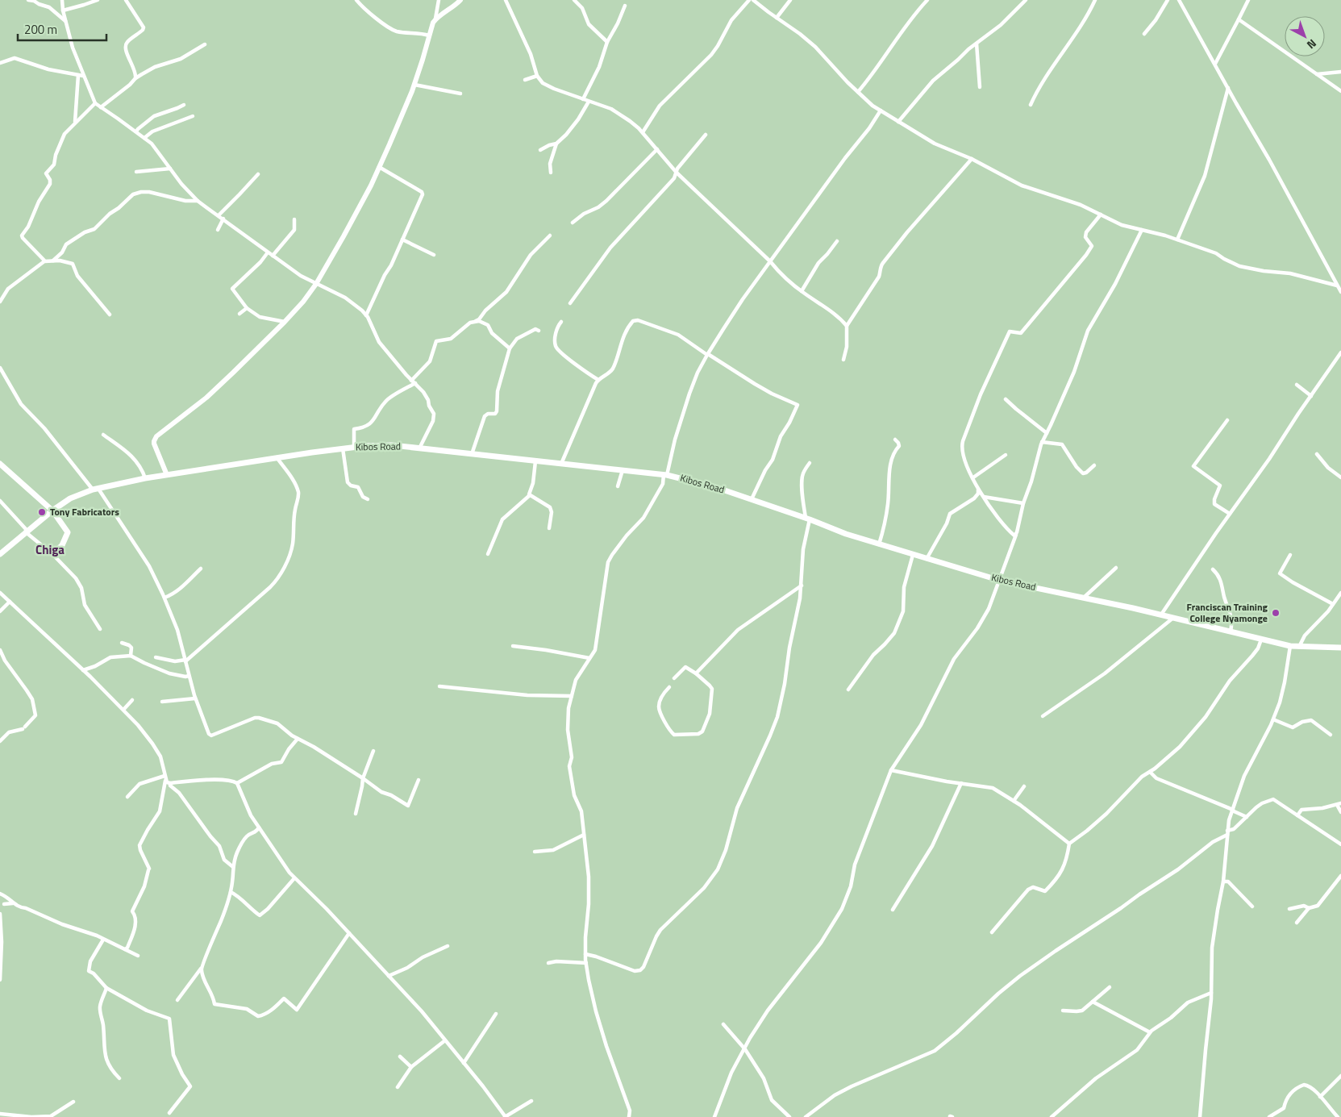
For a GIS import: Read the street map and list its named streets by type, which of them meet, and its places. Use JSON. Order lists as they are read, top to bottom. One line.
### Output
{"streets":{"main road":["Kibos Road"]},"districts":["Chiga"],"places":["Tony Fabricators","Franciscan Training College Nyamonge"],"scale_bar":"200 m","north":"bottom right"}
